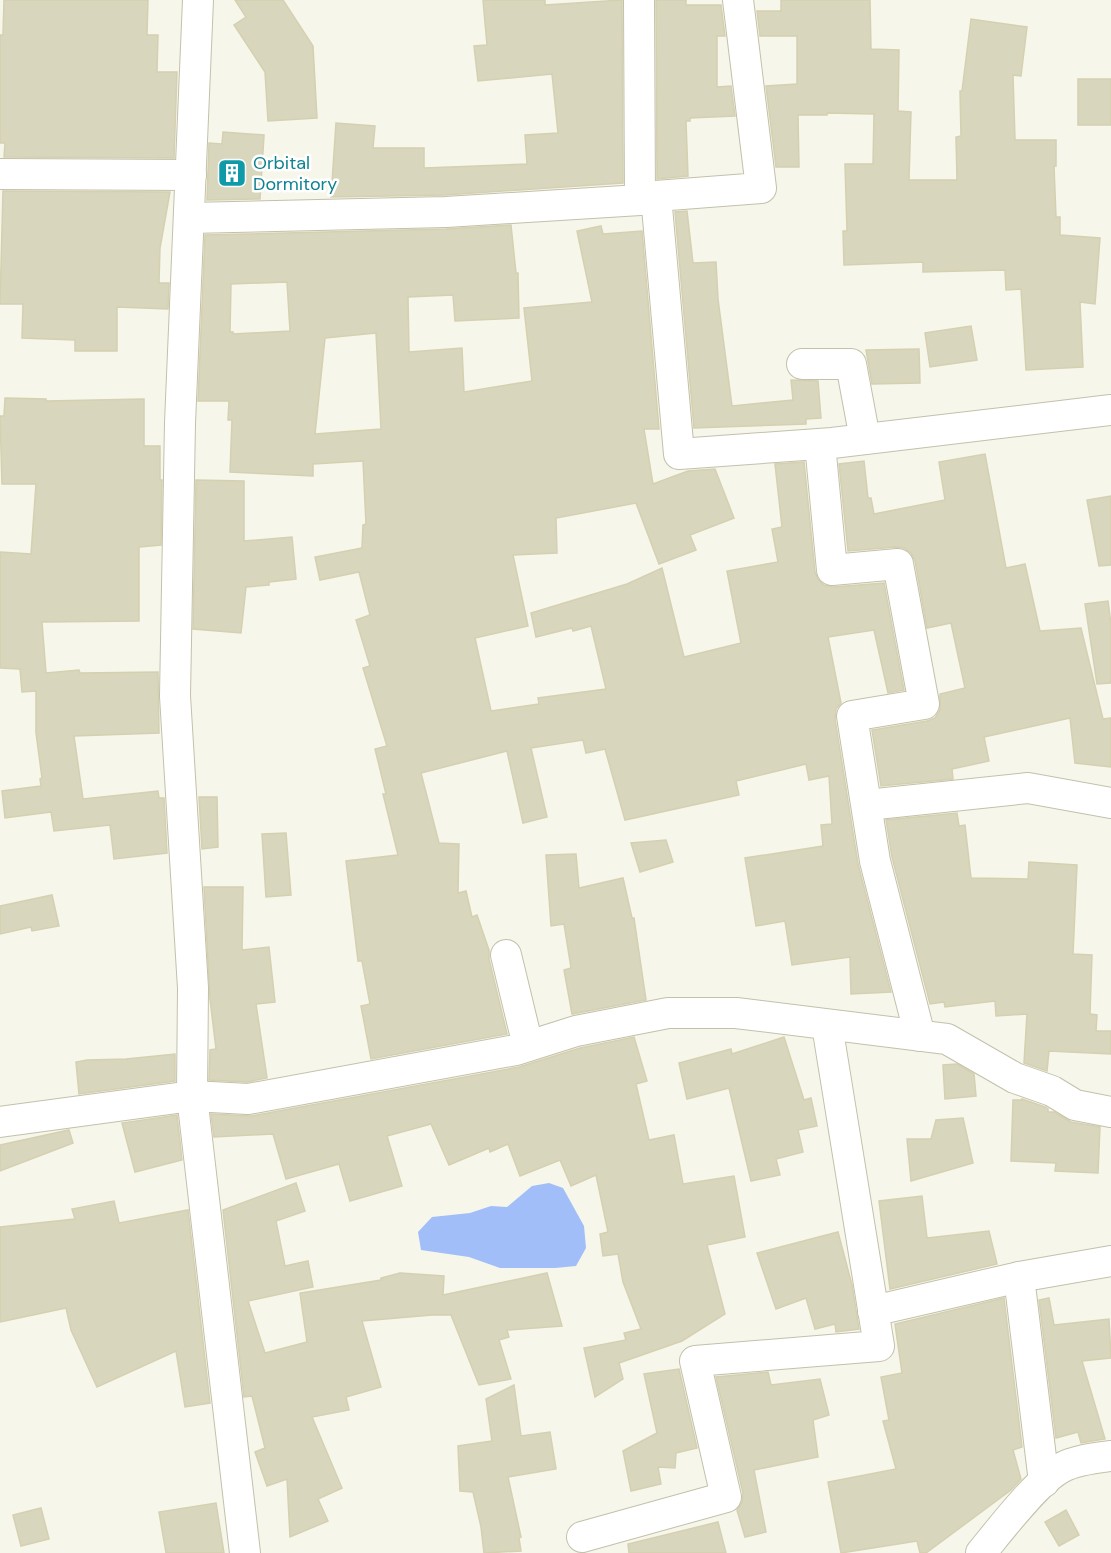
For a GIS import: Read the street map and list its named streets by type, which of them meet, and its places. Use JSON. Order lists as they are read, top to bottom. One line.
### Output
{"places":{"building":["Orbital Dormitory"]}}
